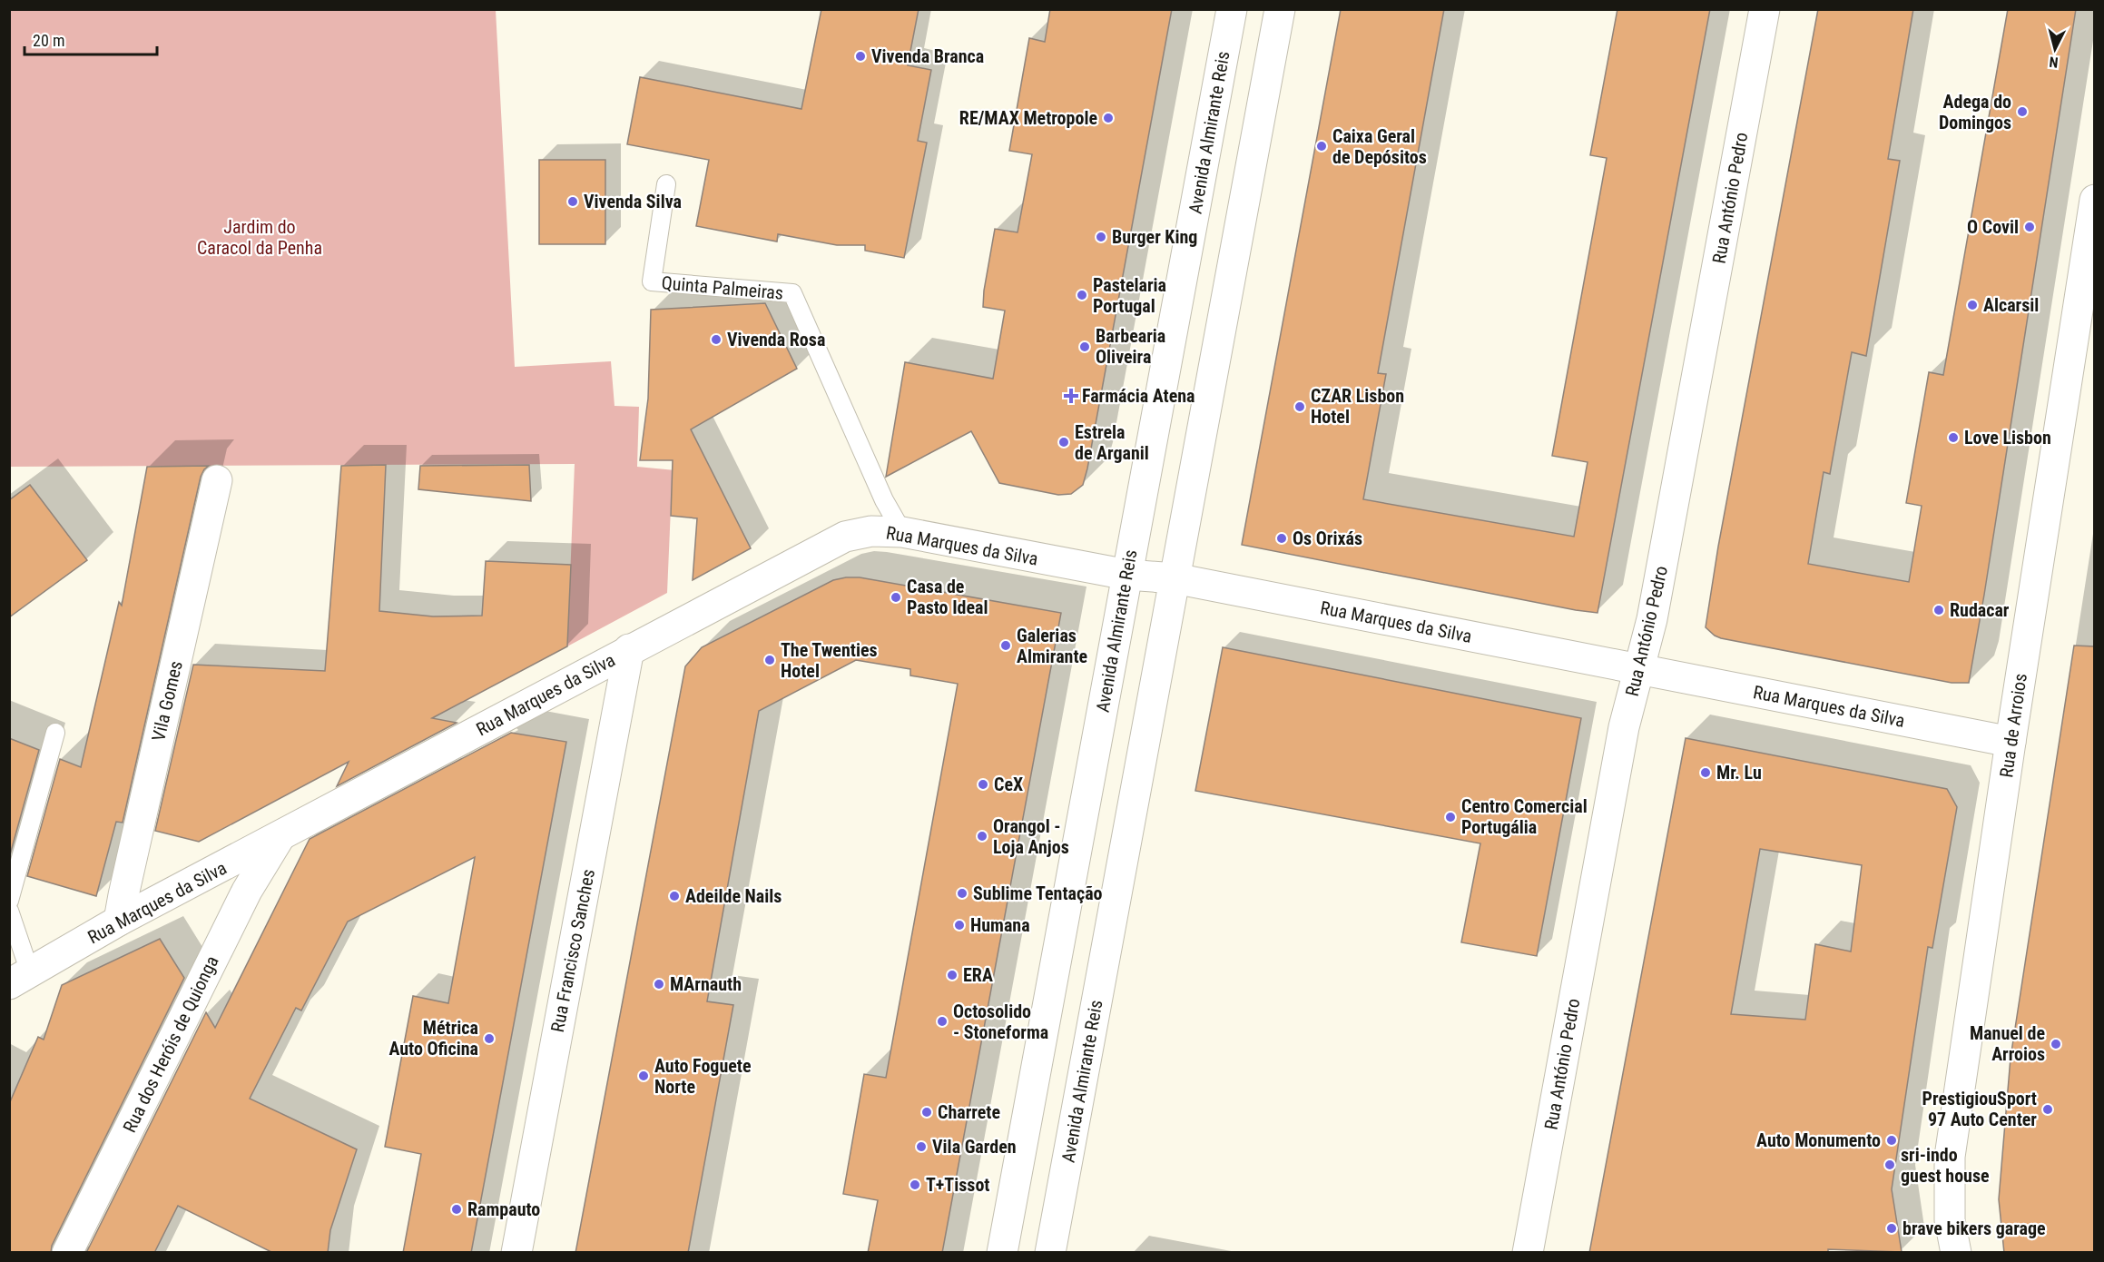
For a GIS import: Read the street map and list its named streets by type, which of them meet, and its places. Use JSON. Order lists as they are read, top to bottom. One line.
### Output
{"streets":{"street":["Avenida Almirante Reis","Rua António Pedro","Rua Marques da Silva","Vila Gomes","Rua de Arroios","Rua Francisco Sanches","Rua dos Heróis de Quionga"],"lane":["Quinta Palmeiras"]},"crossings":[["Avenida Almirante Reis","Rua Marques da Silva"],["Rua António Pedro","Rua Marques da Silva"],["Quinta Palmeiras","Rua Marques da Silva"],["Rua Marques da Silva","Vila Gomes"],["Rua Marques da Silva","Rua de Arroios"],["Rua Marques da Silva","Rua Francisco Sanches"],["Rua Marques da Silva","Rua dos Heróis de Quionga"]],"parks":["Jardim do Caracol da Penha"],"places":{"other":["Vivenda Branca","Adega do Domingos","RE/MAX Metropole","Caixa Geral de Depósitos","Vivenda Silva","O Covil","Burger King","Pastelaria Portugal","Alcarsil","Vivenda Rosa","Barbearia Oliveira","CZAR Lisbon Hotel","Love Lisbon","Estrela de Arganil","Os Orixás","Casa de Pasto Ideal","Rudacar","Galerias Almirante","The Twenties Hotel","Mr. Lu","CeX","Centro Comercial Portugália","Orangol - Loja Anjos","Sublime Tentação","Adeilde Nails","Humana","ERA","MArnauth","Octosolido - Stoneforma","Métrica Auto Oficina","Manuel de Arroios","Auto Foguete Norte","PrestigiouSport 97 Auto Center","Charrete","Auto Monumento","Vila Garden","sri-indo guest house","T+Tissot","Rampauto","brave bikers garage"],"health":["Farmácia Atena"]},"scale_bar":"20 m","north":"bottom"}
